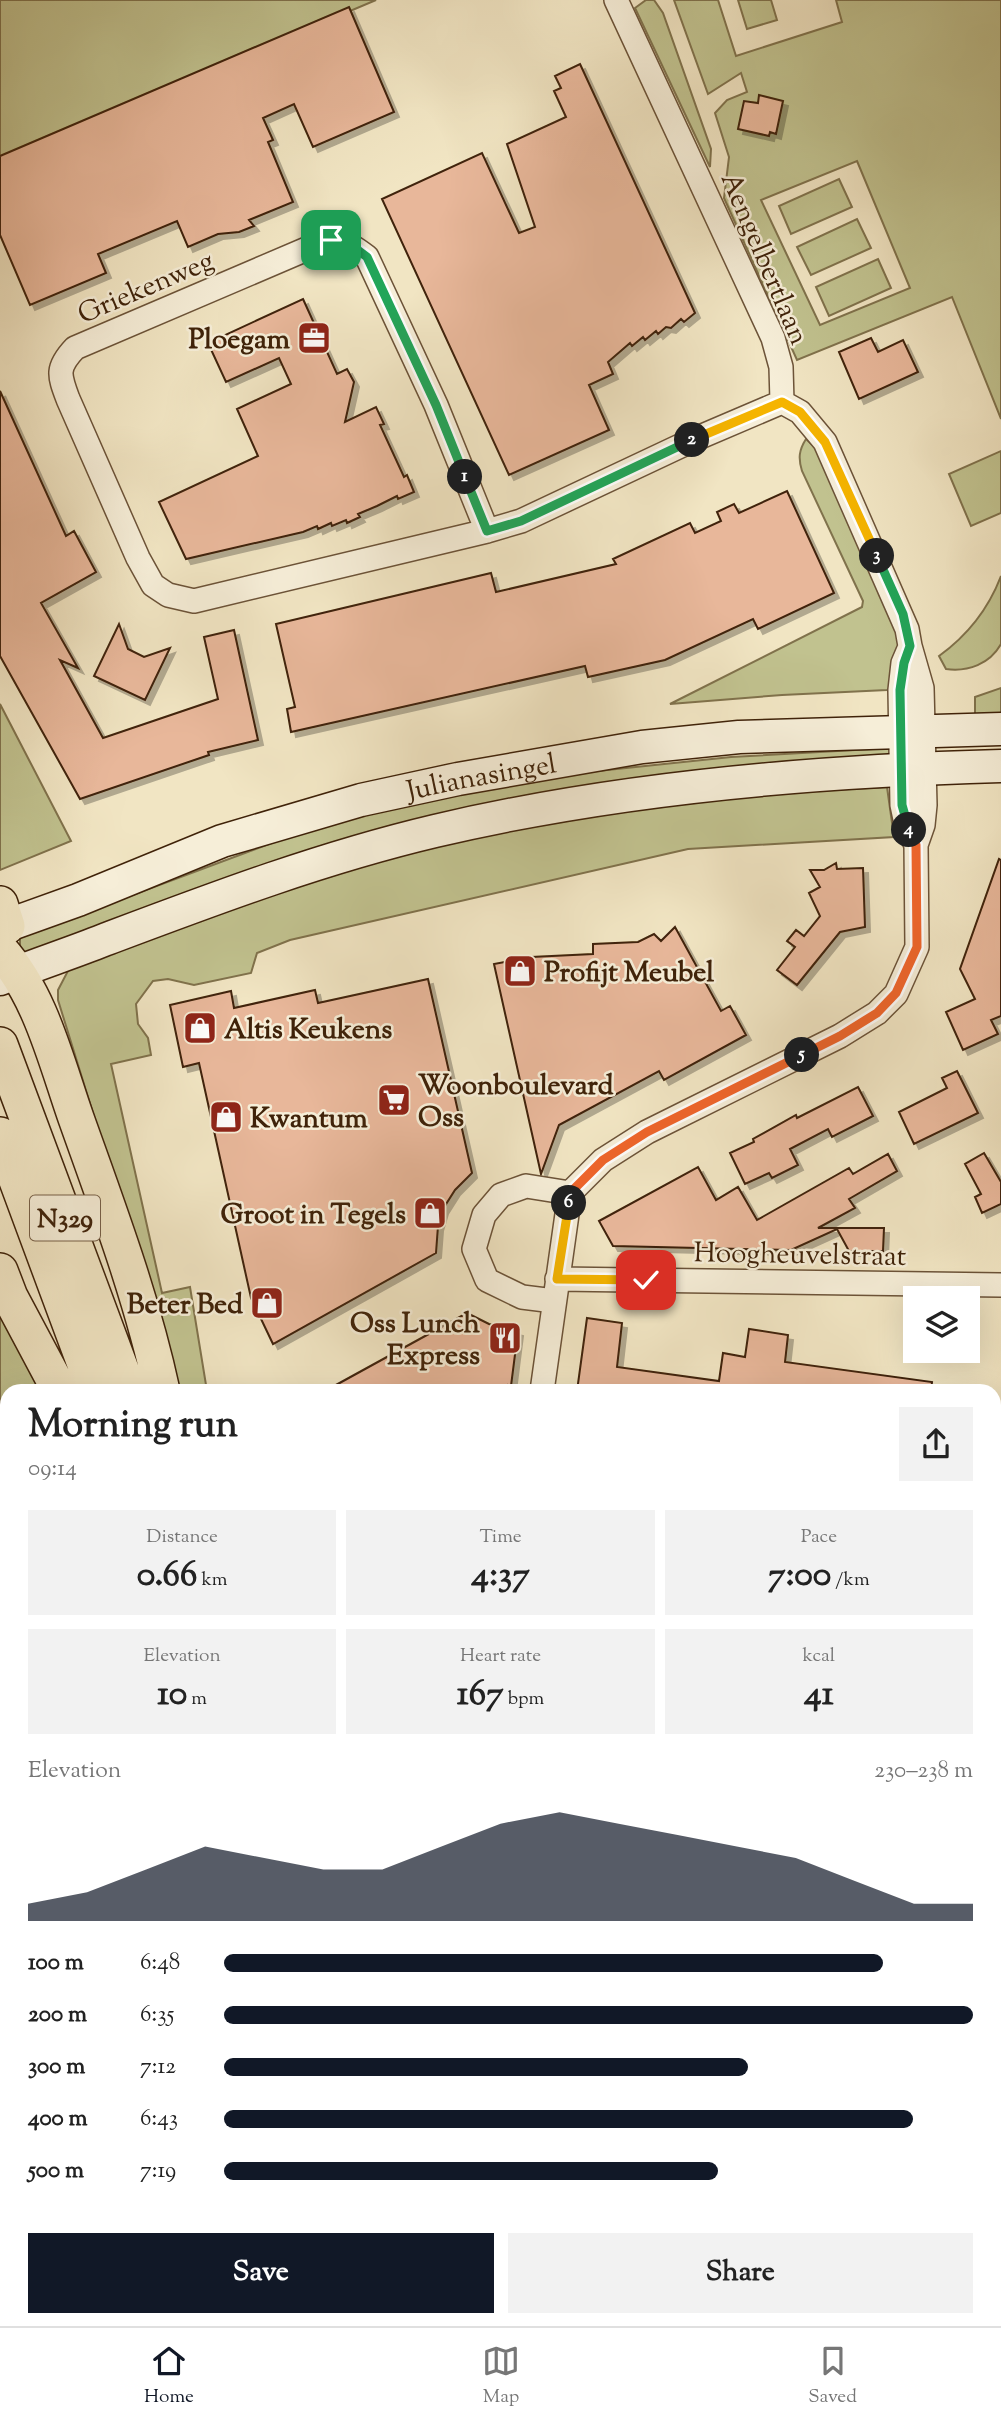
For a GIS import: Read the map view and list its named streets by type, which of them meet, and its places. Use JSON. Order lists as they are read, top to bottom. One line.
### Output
{"streets":{"main road":["Julianasingel","N329"],"street":["Aengelbertlaan","Griekenweg","Hoogheuvelstraat"]},"crossings":[["Aengelbertlaan","Griekenweg"],["Julianasingel","N329"]],"places":{"office":["Ploegam"],"shop":["Profijt Meubel","Altis Keukens","Kwantum","Groot in Tegels","Beter Bed"],"supermarket":["Woonboulevard Oss"],"restaurant":["Oss Lunch Express"]},"page":{"pins":["2","1","3","4","5","6"],"heading":["Morning run","09:14"],"stats":[["Distance","0.66 km"],["Time","4:37"],["Pace","7:00 /km"],["Elevation","10 m"],["Heart rate","167 bpm"],["kcal","41"]],"chart":["Elevation","230–238 m"],"list":[{"name":"100 m","note":"6:48"},{"name":"200 m","note":"6:35"},{"name":"300 m","note":"7:12"},{"name":"400 m","note":"6:43"},{"name":"500 m","note":"7:19"}],"buttons":["Save","Share"],"tabs":["Home","Map","Saved"]}}
